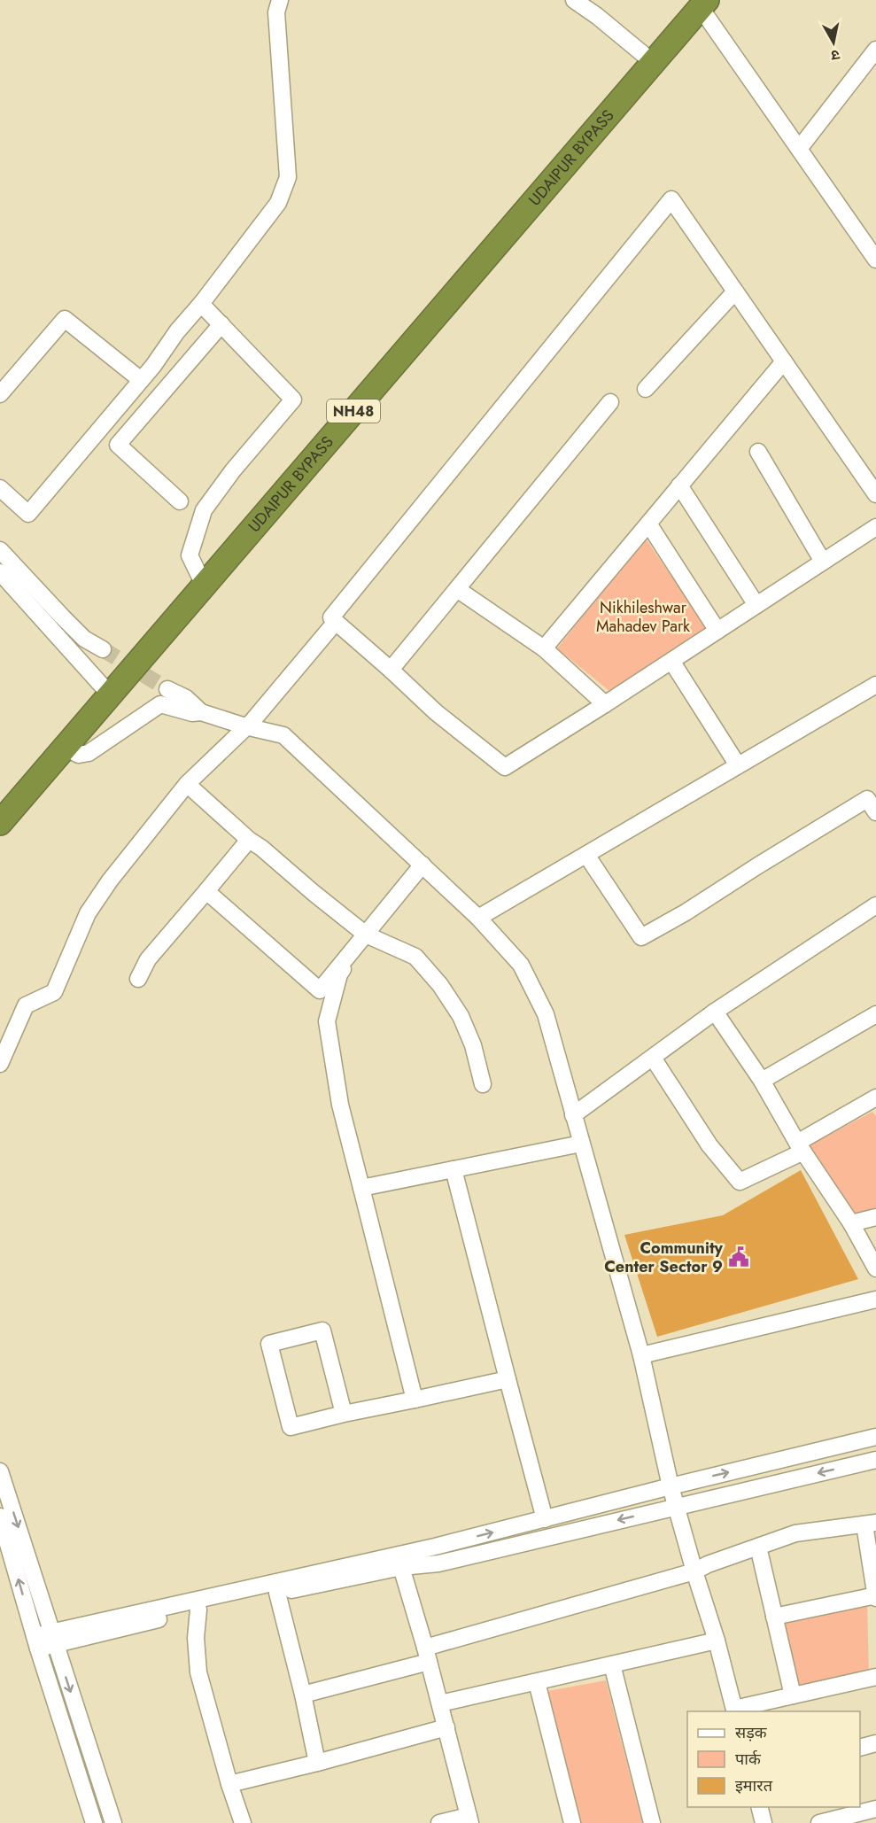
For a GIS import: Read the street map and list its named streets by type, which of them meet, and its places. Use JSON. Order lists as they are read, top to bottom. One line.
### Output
{"streets":{"highway":["UDAIPUR BYPASS","NH48"]},"parks":["Nikhileshwar Mahadev Park"],"places":{"public building":["Community Center Sector 9"]},"legend":["सड़क","पार्क","इमारत"],"north":"bottom"}
